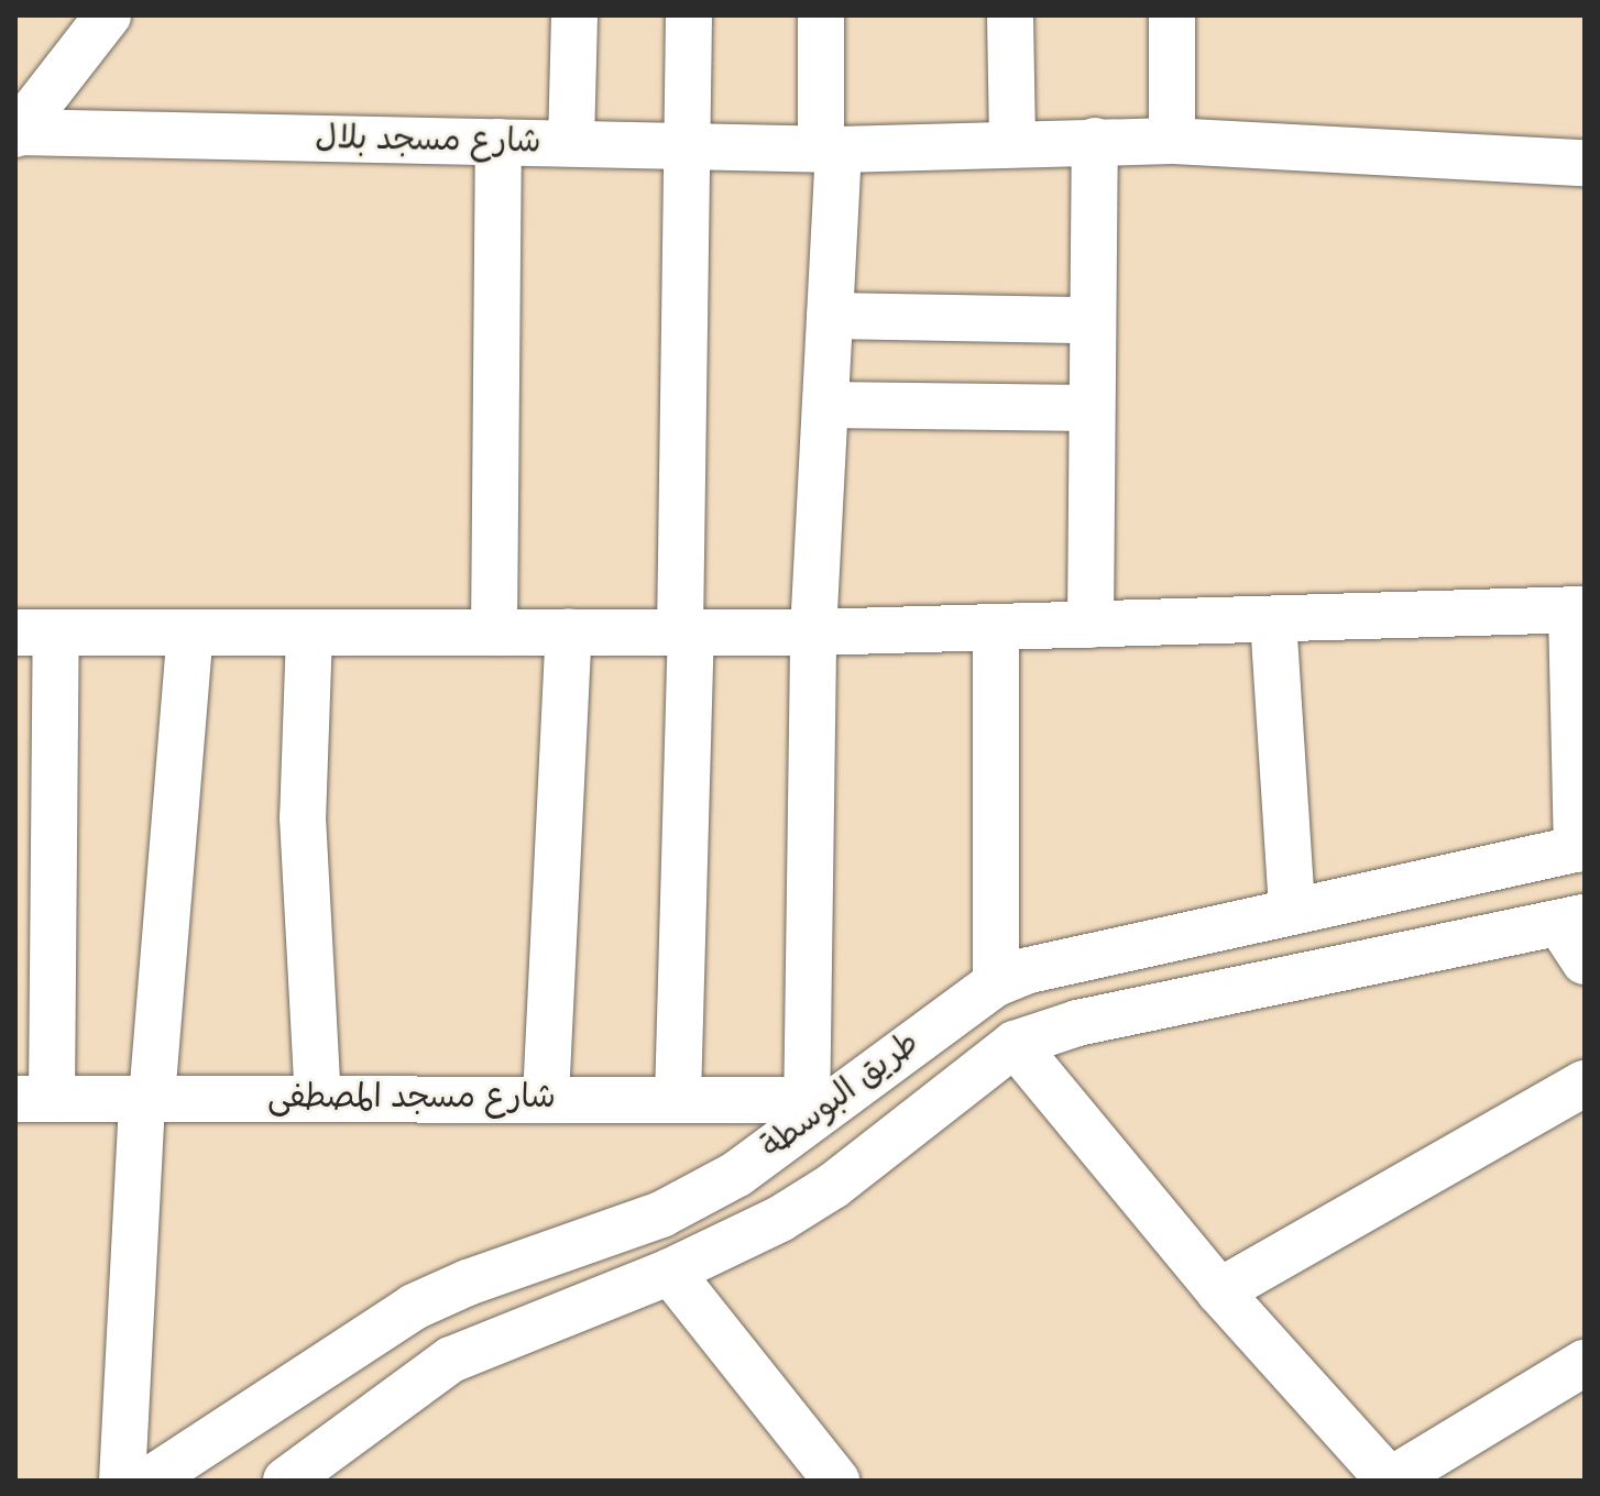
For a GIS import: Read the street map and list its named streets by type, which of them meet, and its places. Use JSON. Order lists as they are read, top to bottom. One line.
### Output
{"streets":{"street":["شارع مسجد بلال","طريق البوسطة","شارع مسجد المصطفى"]},"crossings":[["طريق البوسطة","شارع مسجد المصطفى"]]}
